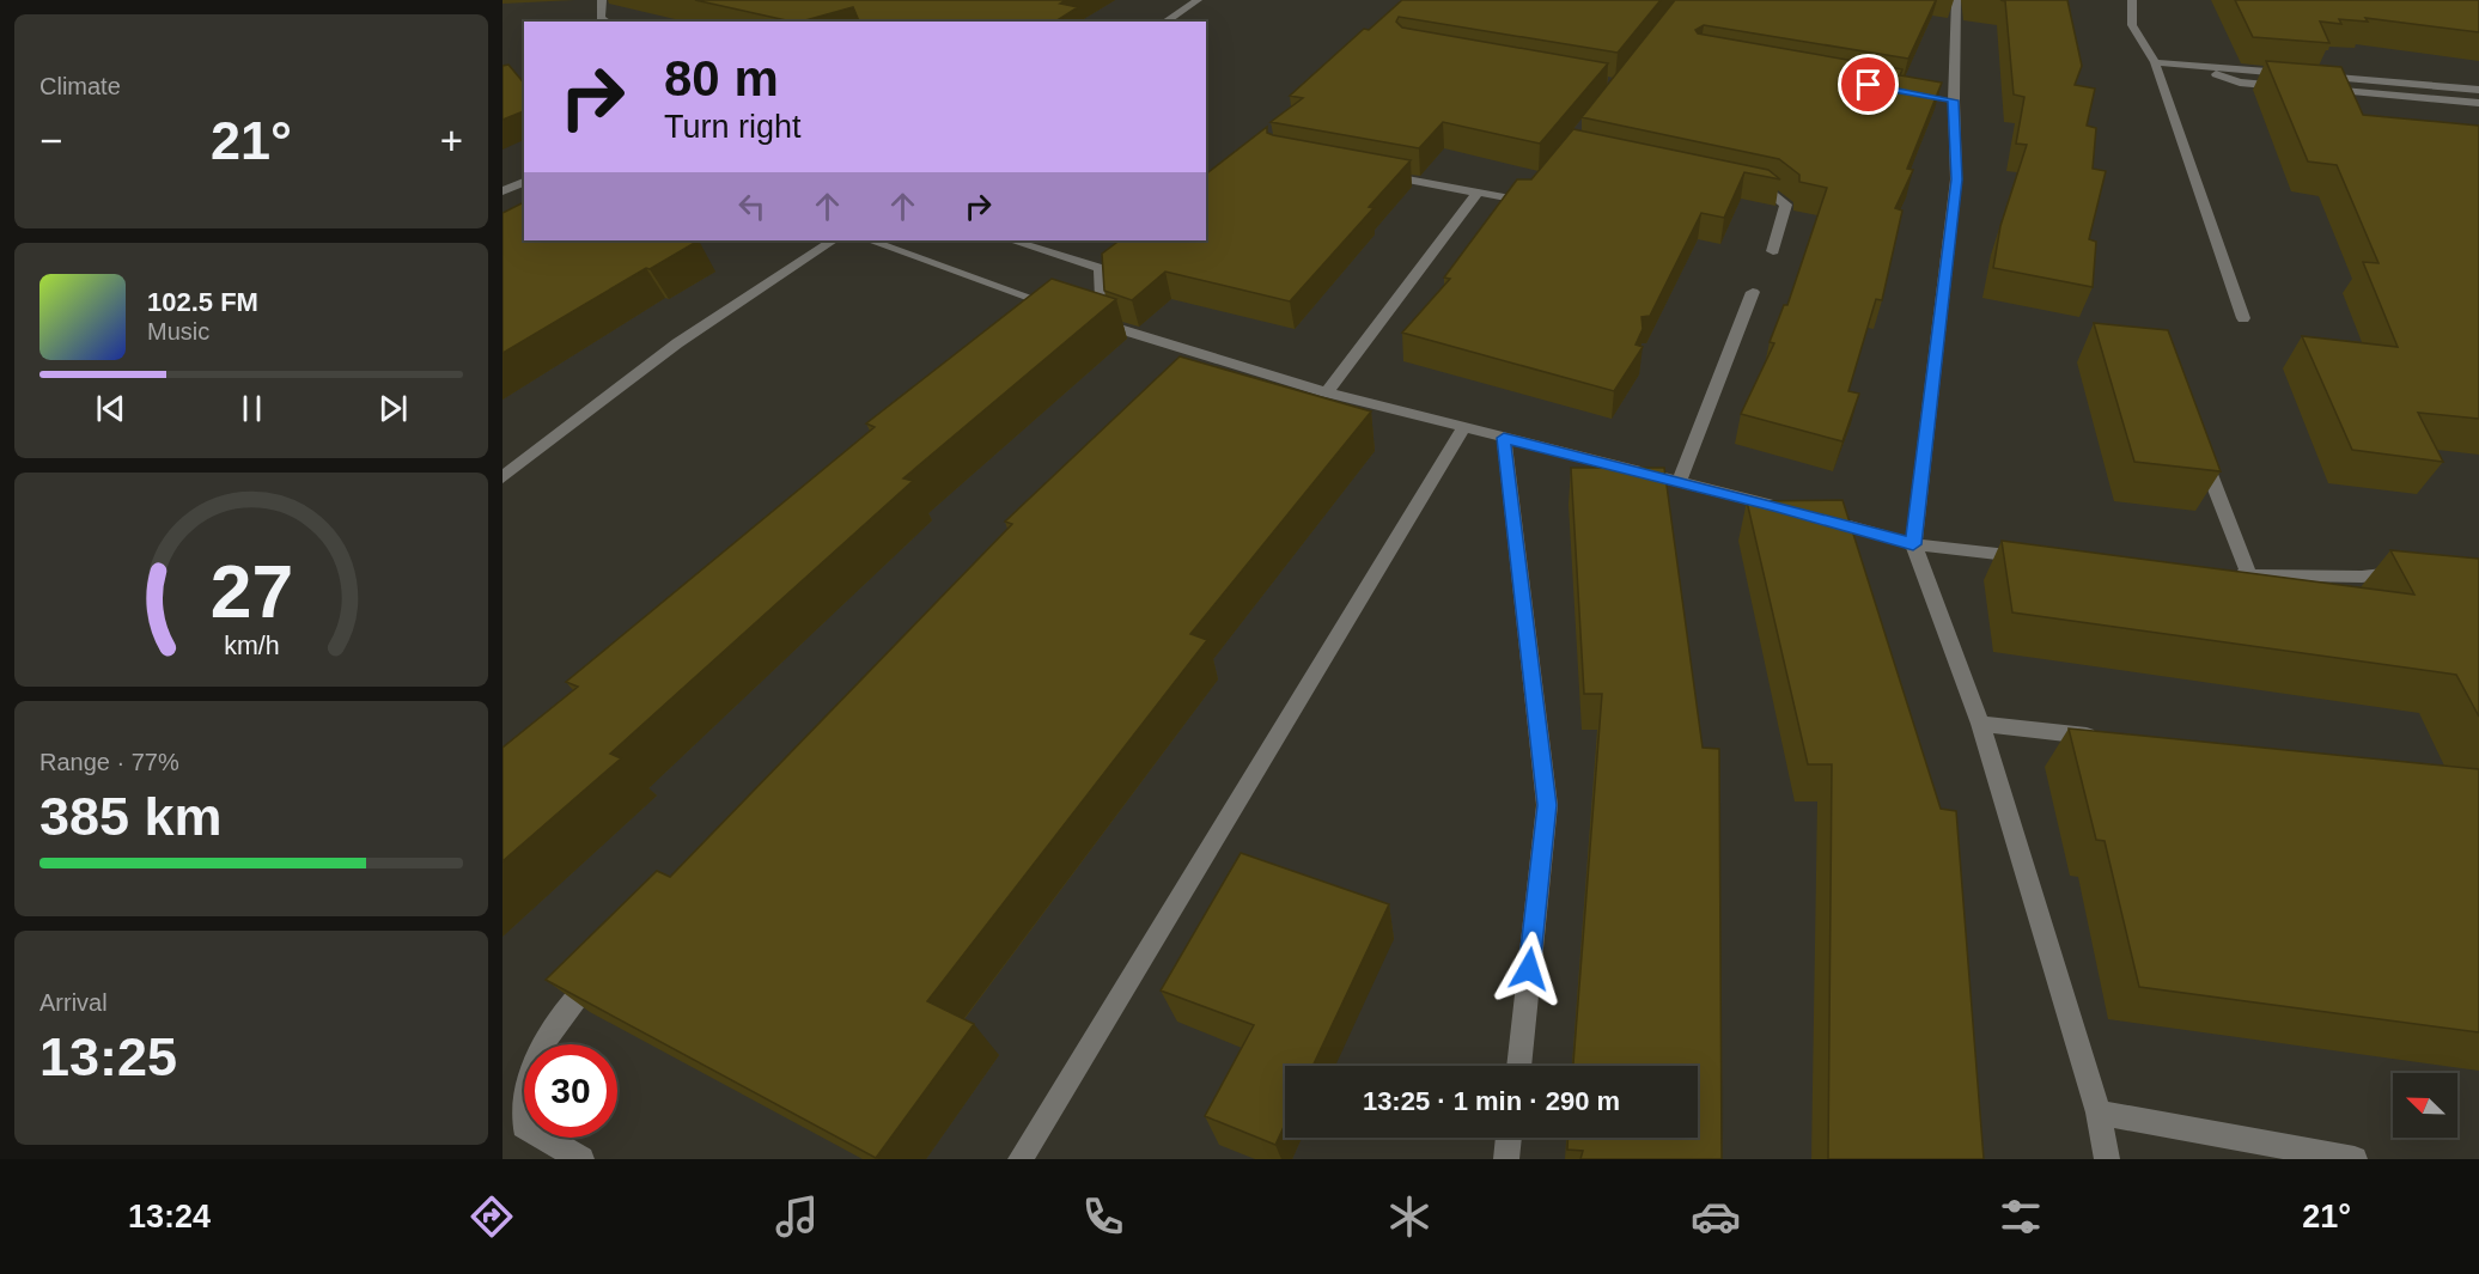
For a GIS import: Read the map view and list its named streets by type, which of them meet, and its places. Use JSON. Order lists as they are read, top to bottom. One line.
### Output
{"north":"top left","page":{"tile":["Climate",["Range · 77%","385 km"],["Arrival","13:25"]],"turn":["80 m","Turn right"],"heat":["−","21°","+"],"song":["102.5 FM","Music"],"limit":"30","trip":"13:25 · 1 min · 290 m","tabs":["13:24","21°"],"gauge":["27","km/h"]}}
